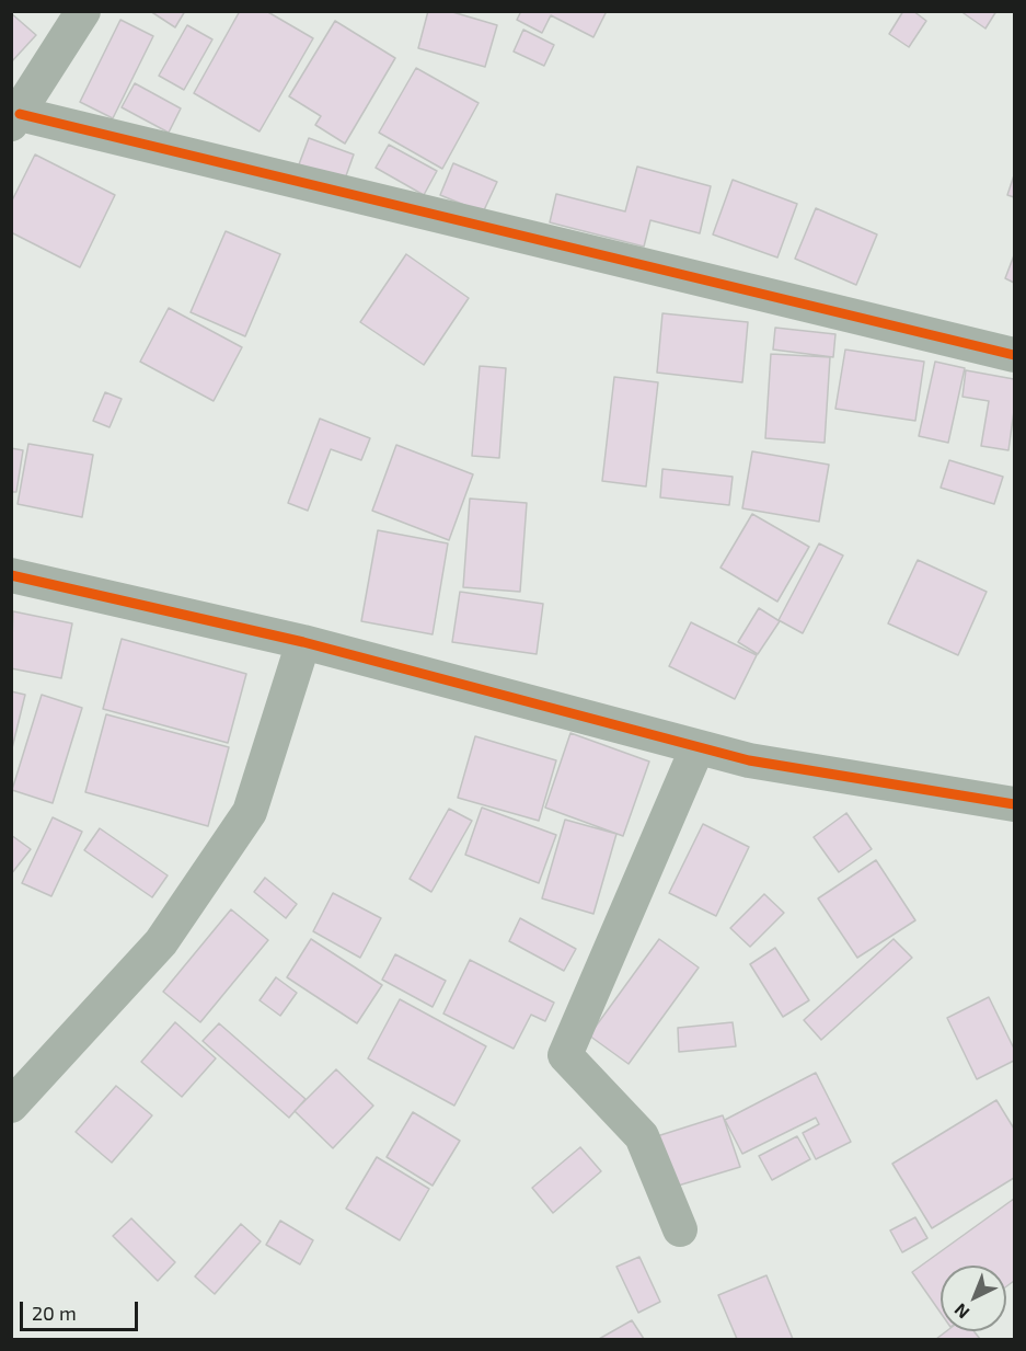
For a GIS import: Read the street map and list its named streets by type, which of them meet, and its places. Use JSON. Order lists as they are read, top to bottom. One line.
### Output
{"scale_bar":"20 m","north":"bottom left"}
